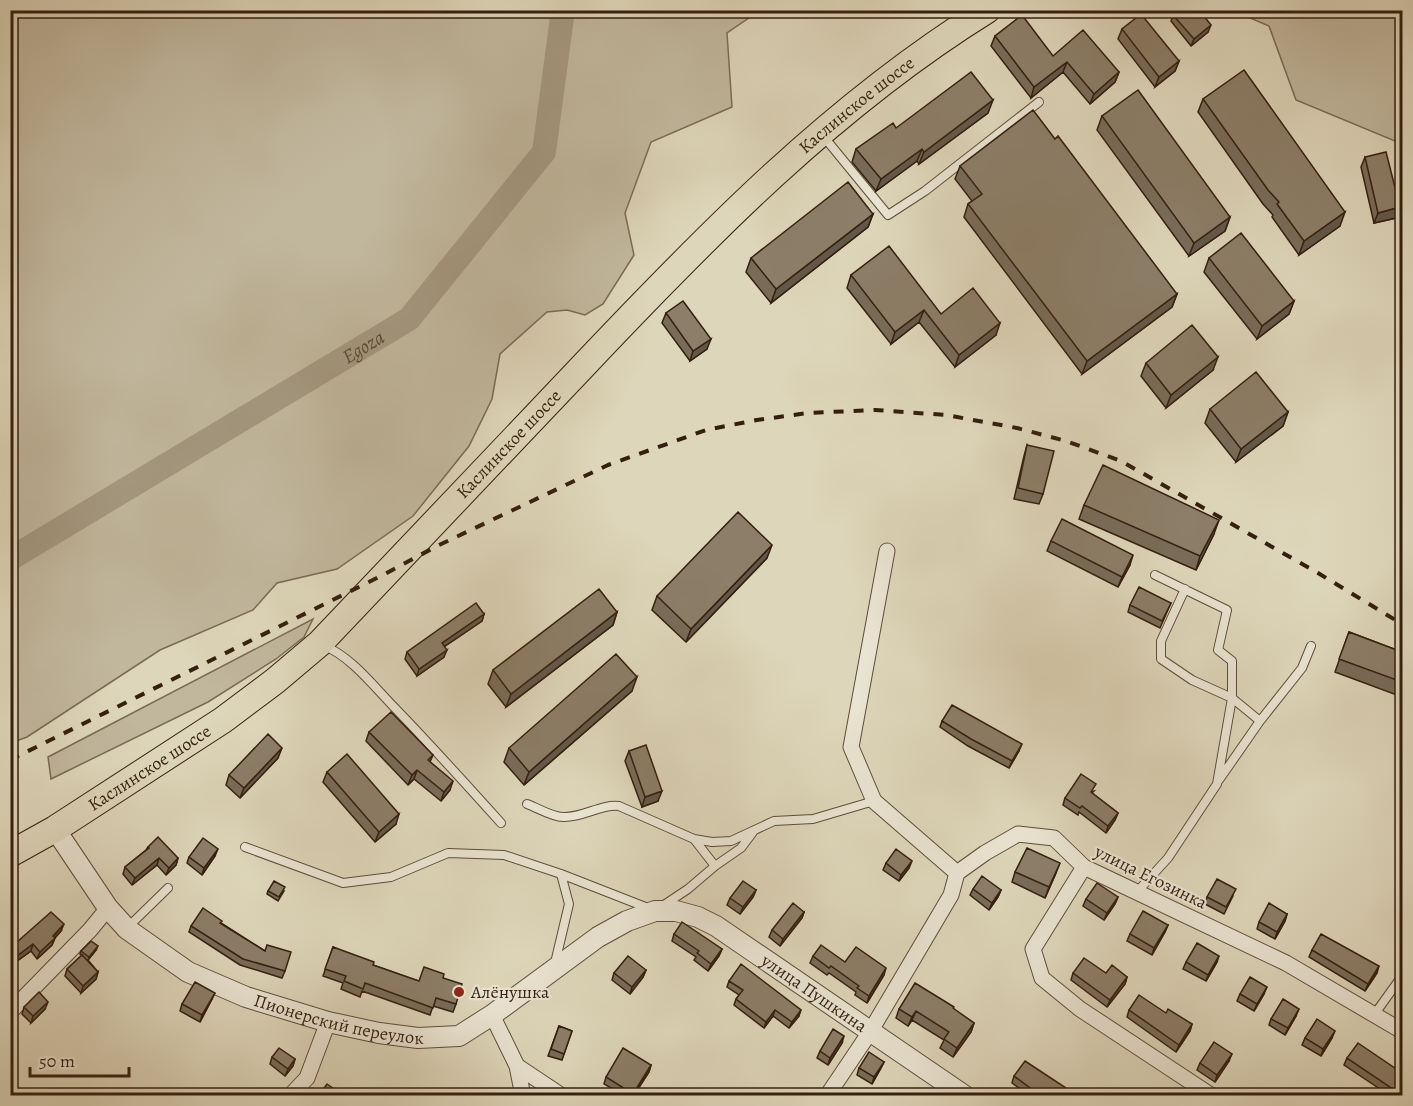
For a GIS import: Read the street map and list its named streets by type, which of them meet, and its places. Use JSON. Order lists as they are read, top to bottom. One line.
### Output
{"streets":{"main road":["Каслинское шоссе"],"street":["улица Егозинка","улица Пушкина","Пионерский переулок"]},"crossings":[["Каслинское шоссе","Пионерский переулок"],["улица Пушкина","Пионерский переулок"]],"water":["Egoza"],"places":["Алёнушка"],"scale_bar":"50 m"}
